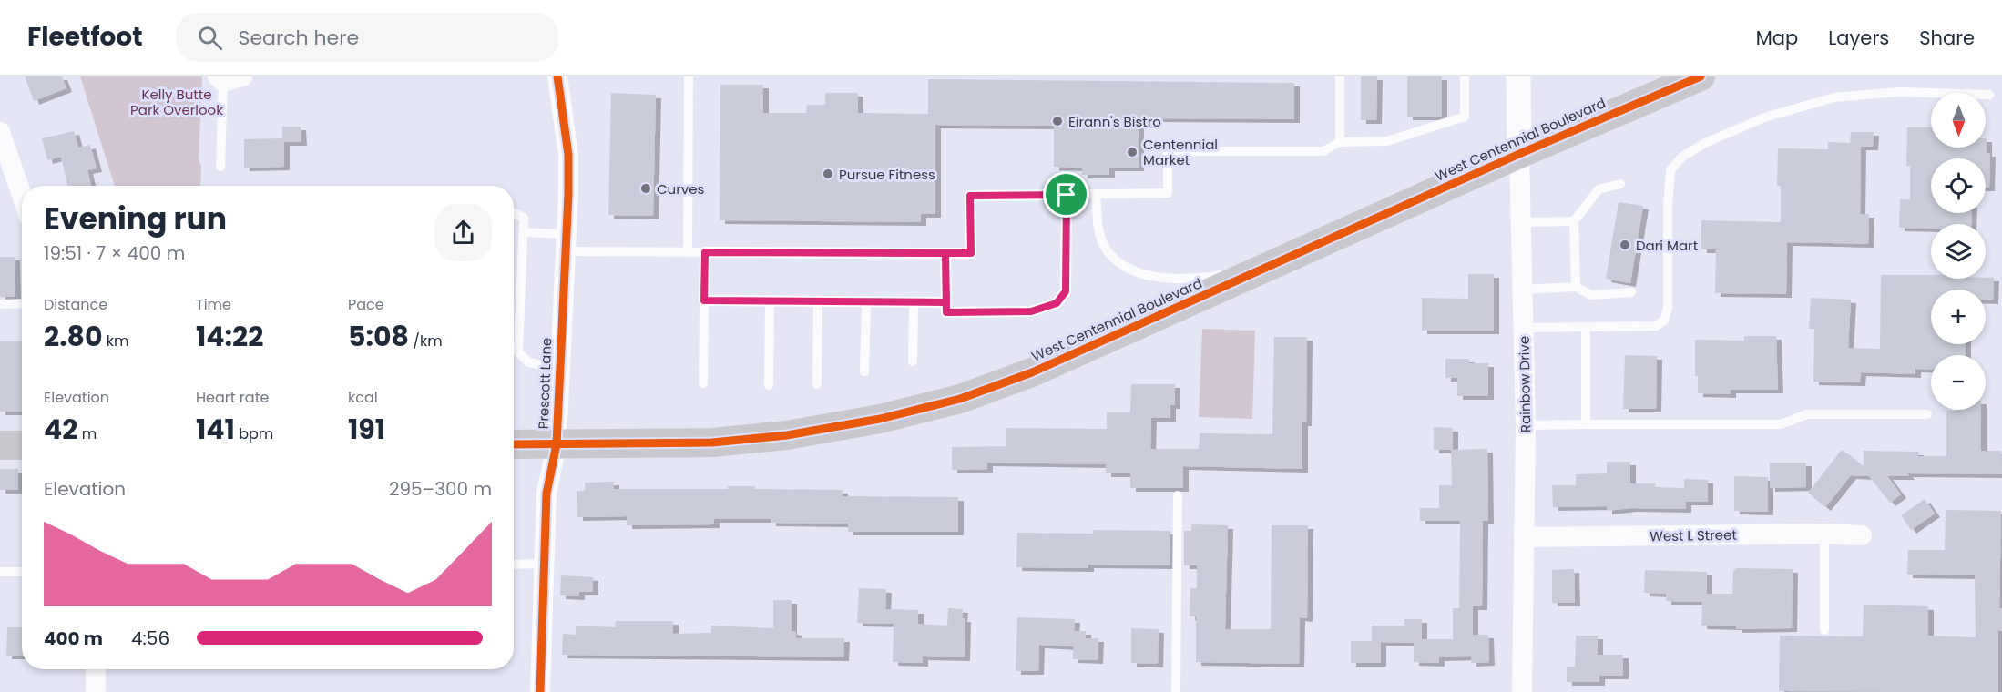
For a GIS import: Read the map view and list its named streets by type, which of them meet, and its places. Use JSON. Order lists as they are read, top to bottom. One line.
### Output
{"streets":{"main road":["West Centennial Boulevard"],"street":["Prescott Lane","Rainbow Drive","West L Street"]},"crossings":[["West Centennial Boulevard","Prescott Lane"],["West Centennial Boulevard","Rainbow Drive"],["Rainbow Drive","West L Street"]],"parks":["Kelly Butte Park Overlook"],"places":["Eirann's Bistro","Centennial Market","Pursue Fitness","Curves","Dari Mart"],"north":"bottom","page":{"header":"Fleetfoot","search":"Search here","nav":["Map","Layers","Share"],"map_buttons":["+","−"],"heading":["Evening run","19:51 · 7 × 400 m"],"stats":[["Distance","2.80 km"],["Time","14:22"],["Pace","5:08 /km"],["Elevation","42 m"],["Heart rate","141 bpm"],["kcal","191"]],"chart":["Elevation","295–300 m"],"list":[{"name":"400 m","note":"4:56"}]}}
